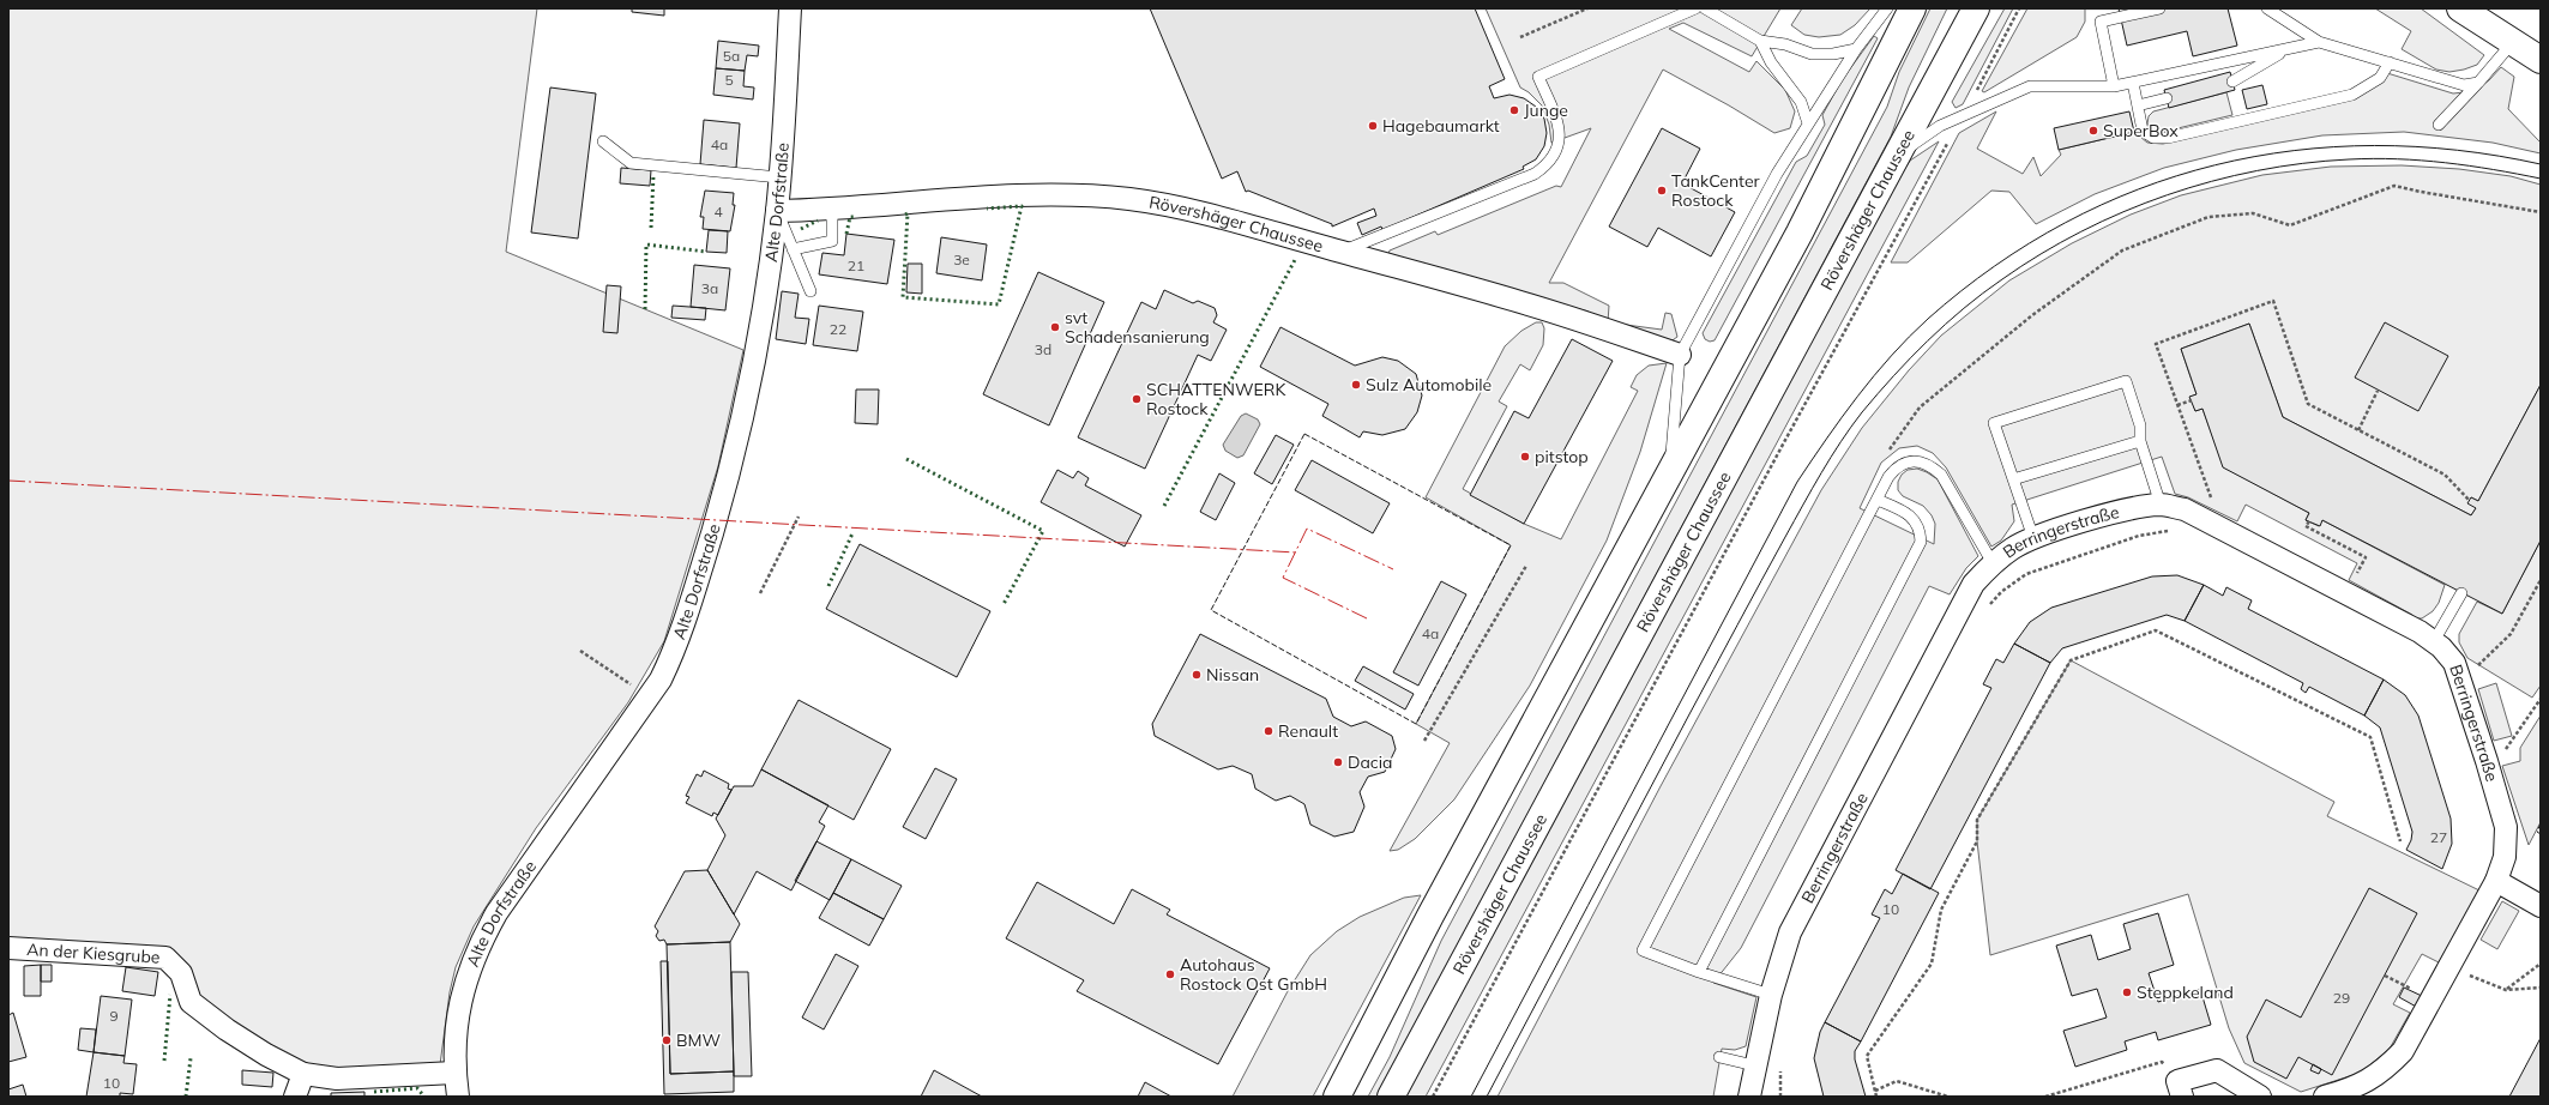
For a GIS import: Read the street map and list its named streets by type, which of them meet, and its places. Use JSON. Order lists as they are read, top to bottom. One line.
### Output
{"streets":{"main road":["Rövershäger Chaussee"],"street":["Alte Dorfstraße","Berringerstraße","An der Kiesgrube"]},"crossings":[["Alte Dorfstraße","Rövershäger Chaussee"],["Alte Dorfstraße","An der Kiesgrube"]],"places":["Junge","Hagebaumarkt","SuperBox","TankCenter Rostock","svt Schadensanierung","Sulz Automobile","SCHATTENWERK Rostock","pitstop","Nissan","Renault","Dacia","Autohaus Rostock Ost GmbH","Steppkeland","BMW"],"house_numbers":["5a","5","4a","4","3e","21","3a","22","3d","4a","27","10","29","9","10"]}
